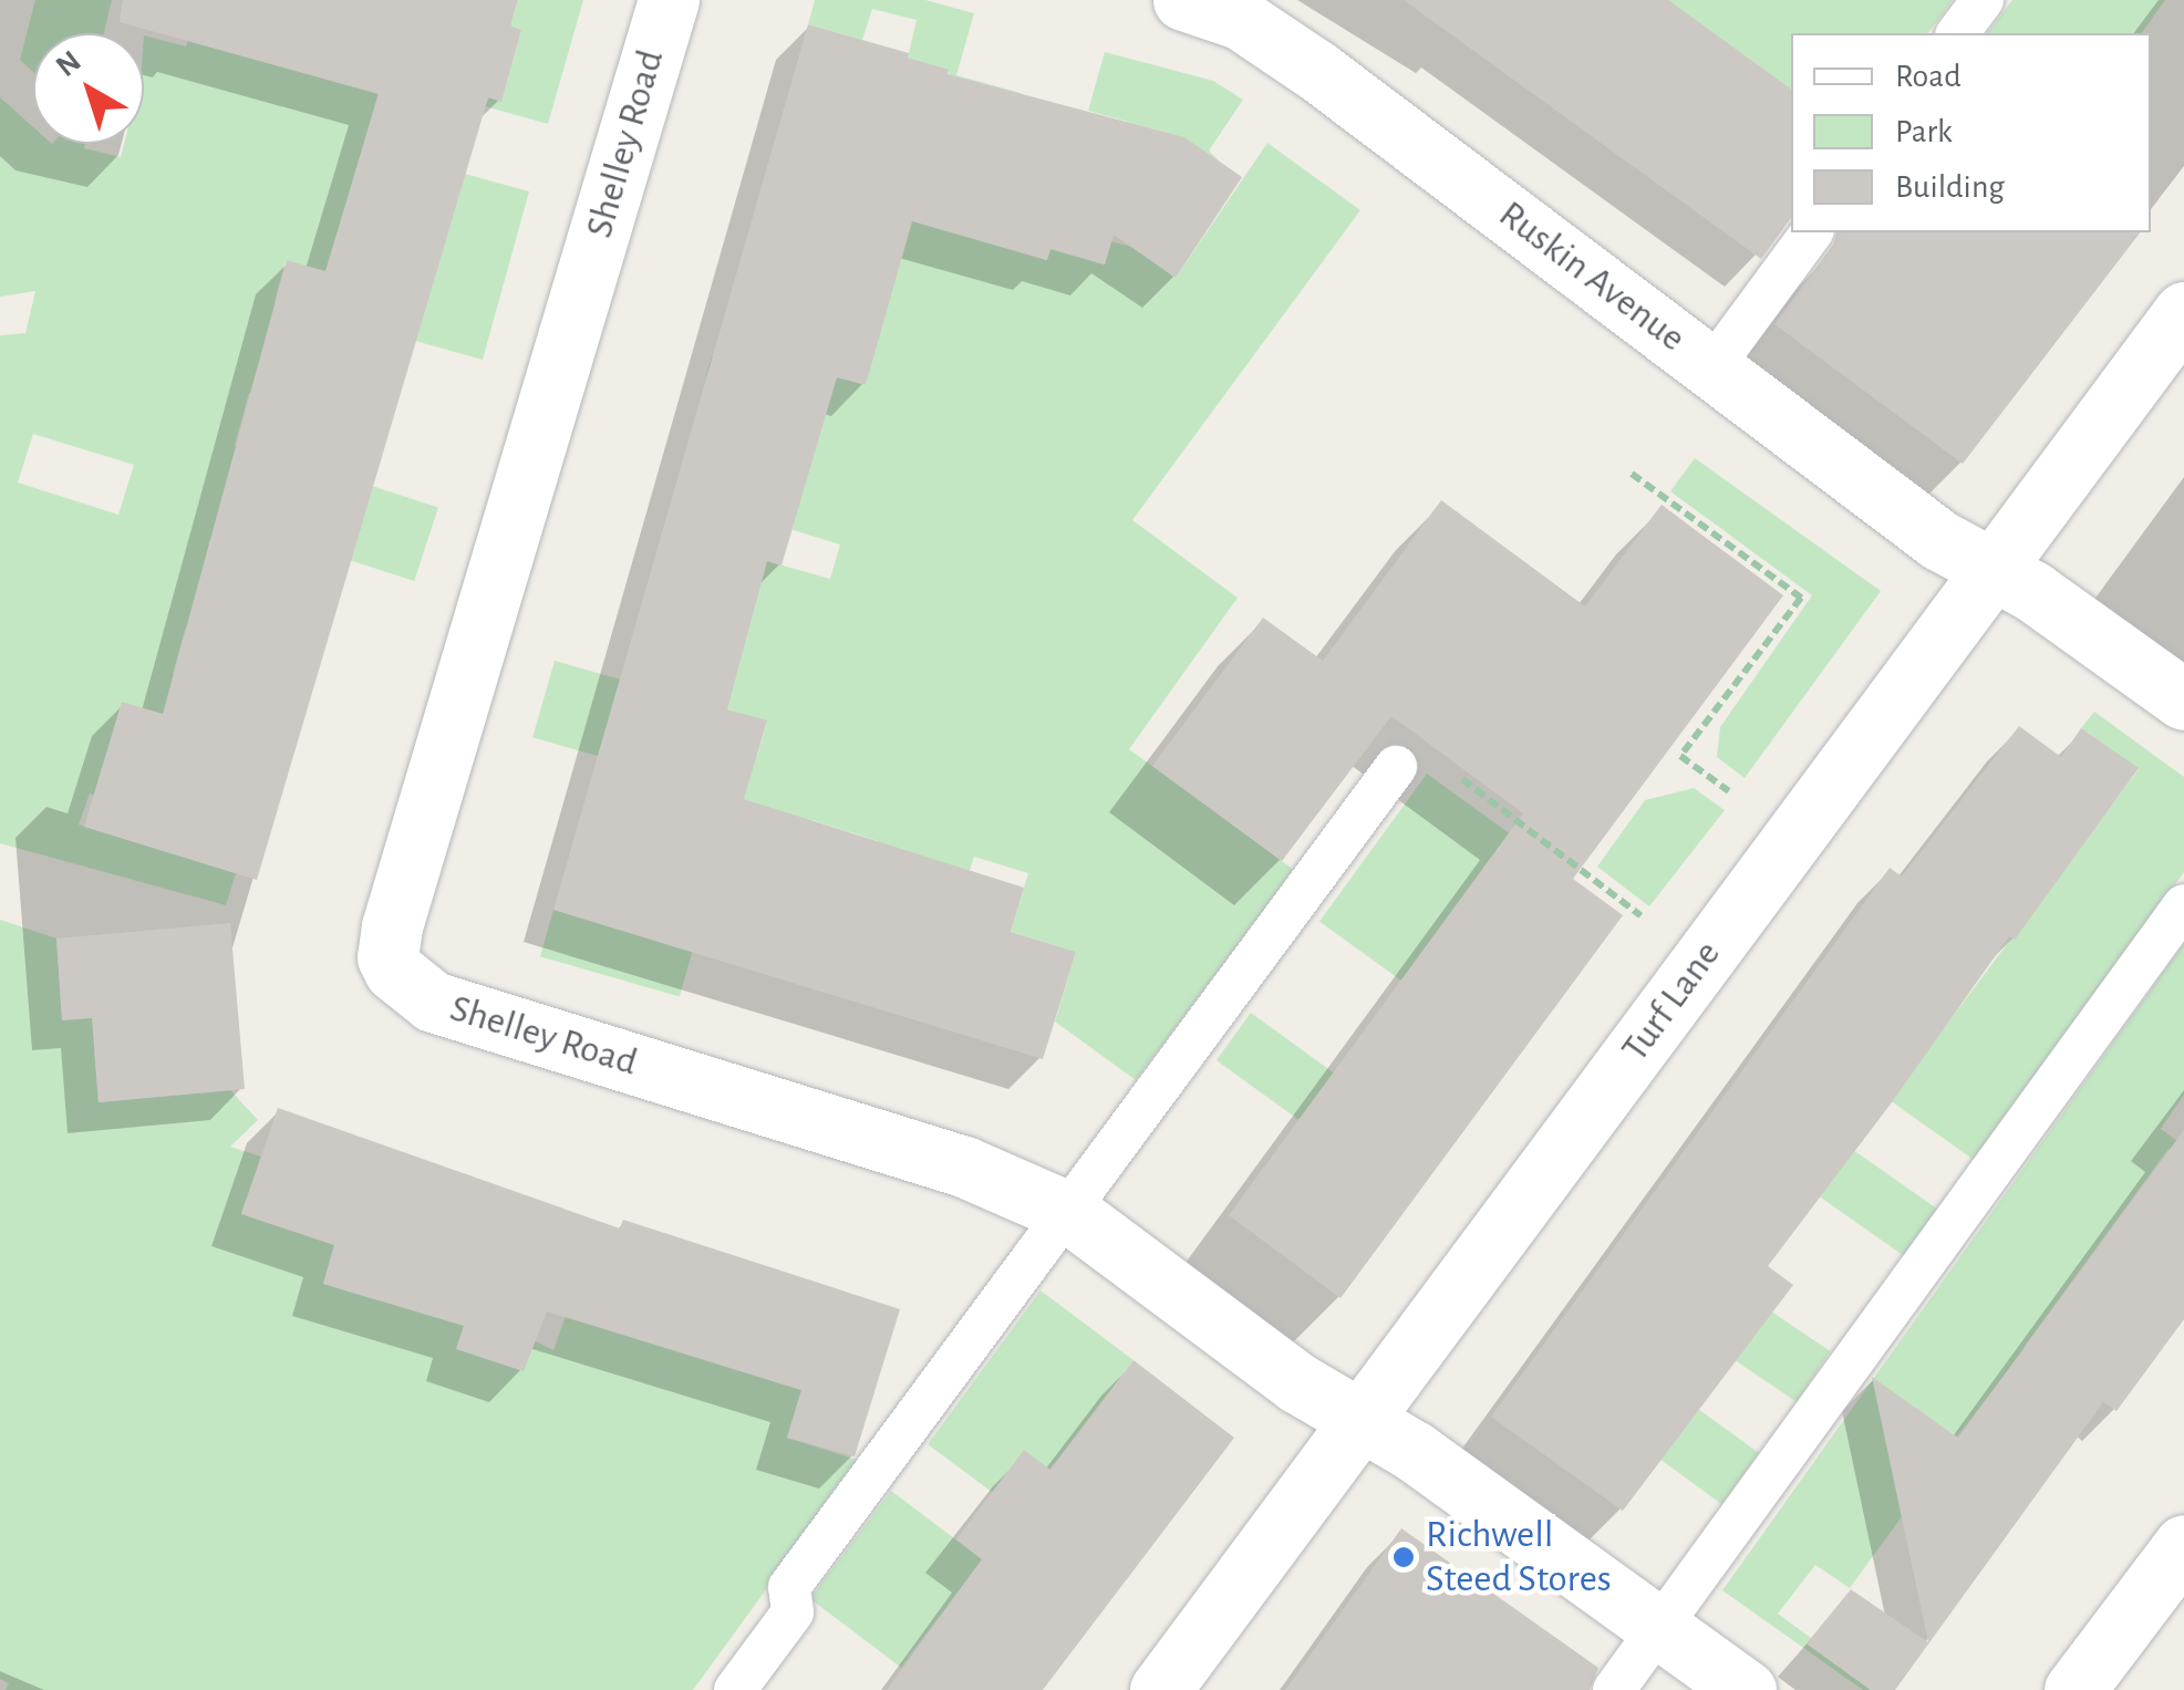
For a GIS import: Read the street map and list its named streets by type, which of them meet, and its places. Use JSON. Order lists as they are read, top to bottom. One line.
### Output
{"streets":{"street":["Shelley Road","Ruskin Avenue","Turf Lane"]},"crossings":[["Shelley Road","Turf Lane"],["Ruskin Avenue","Turf Lane"]],"places":["Richwell Steed Stores"],"legend":["Road","Park","Building"],"north":"top left"}
